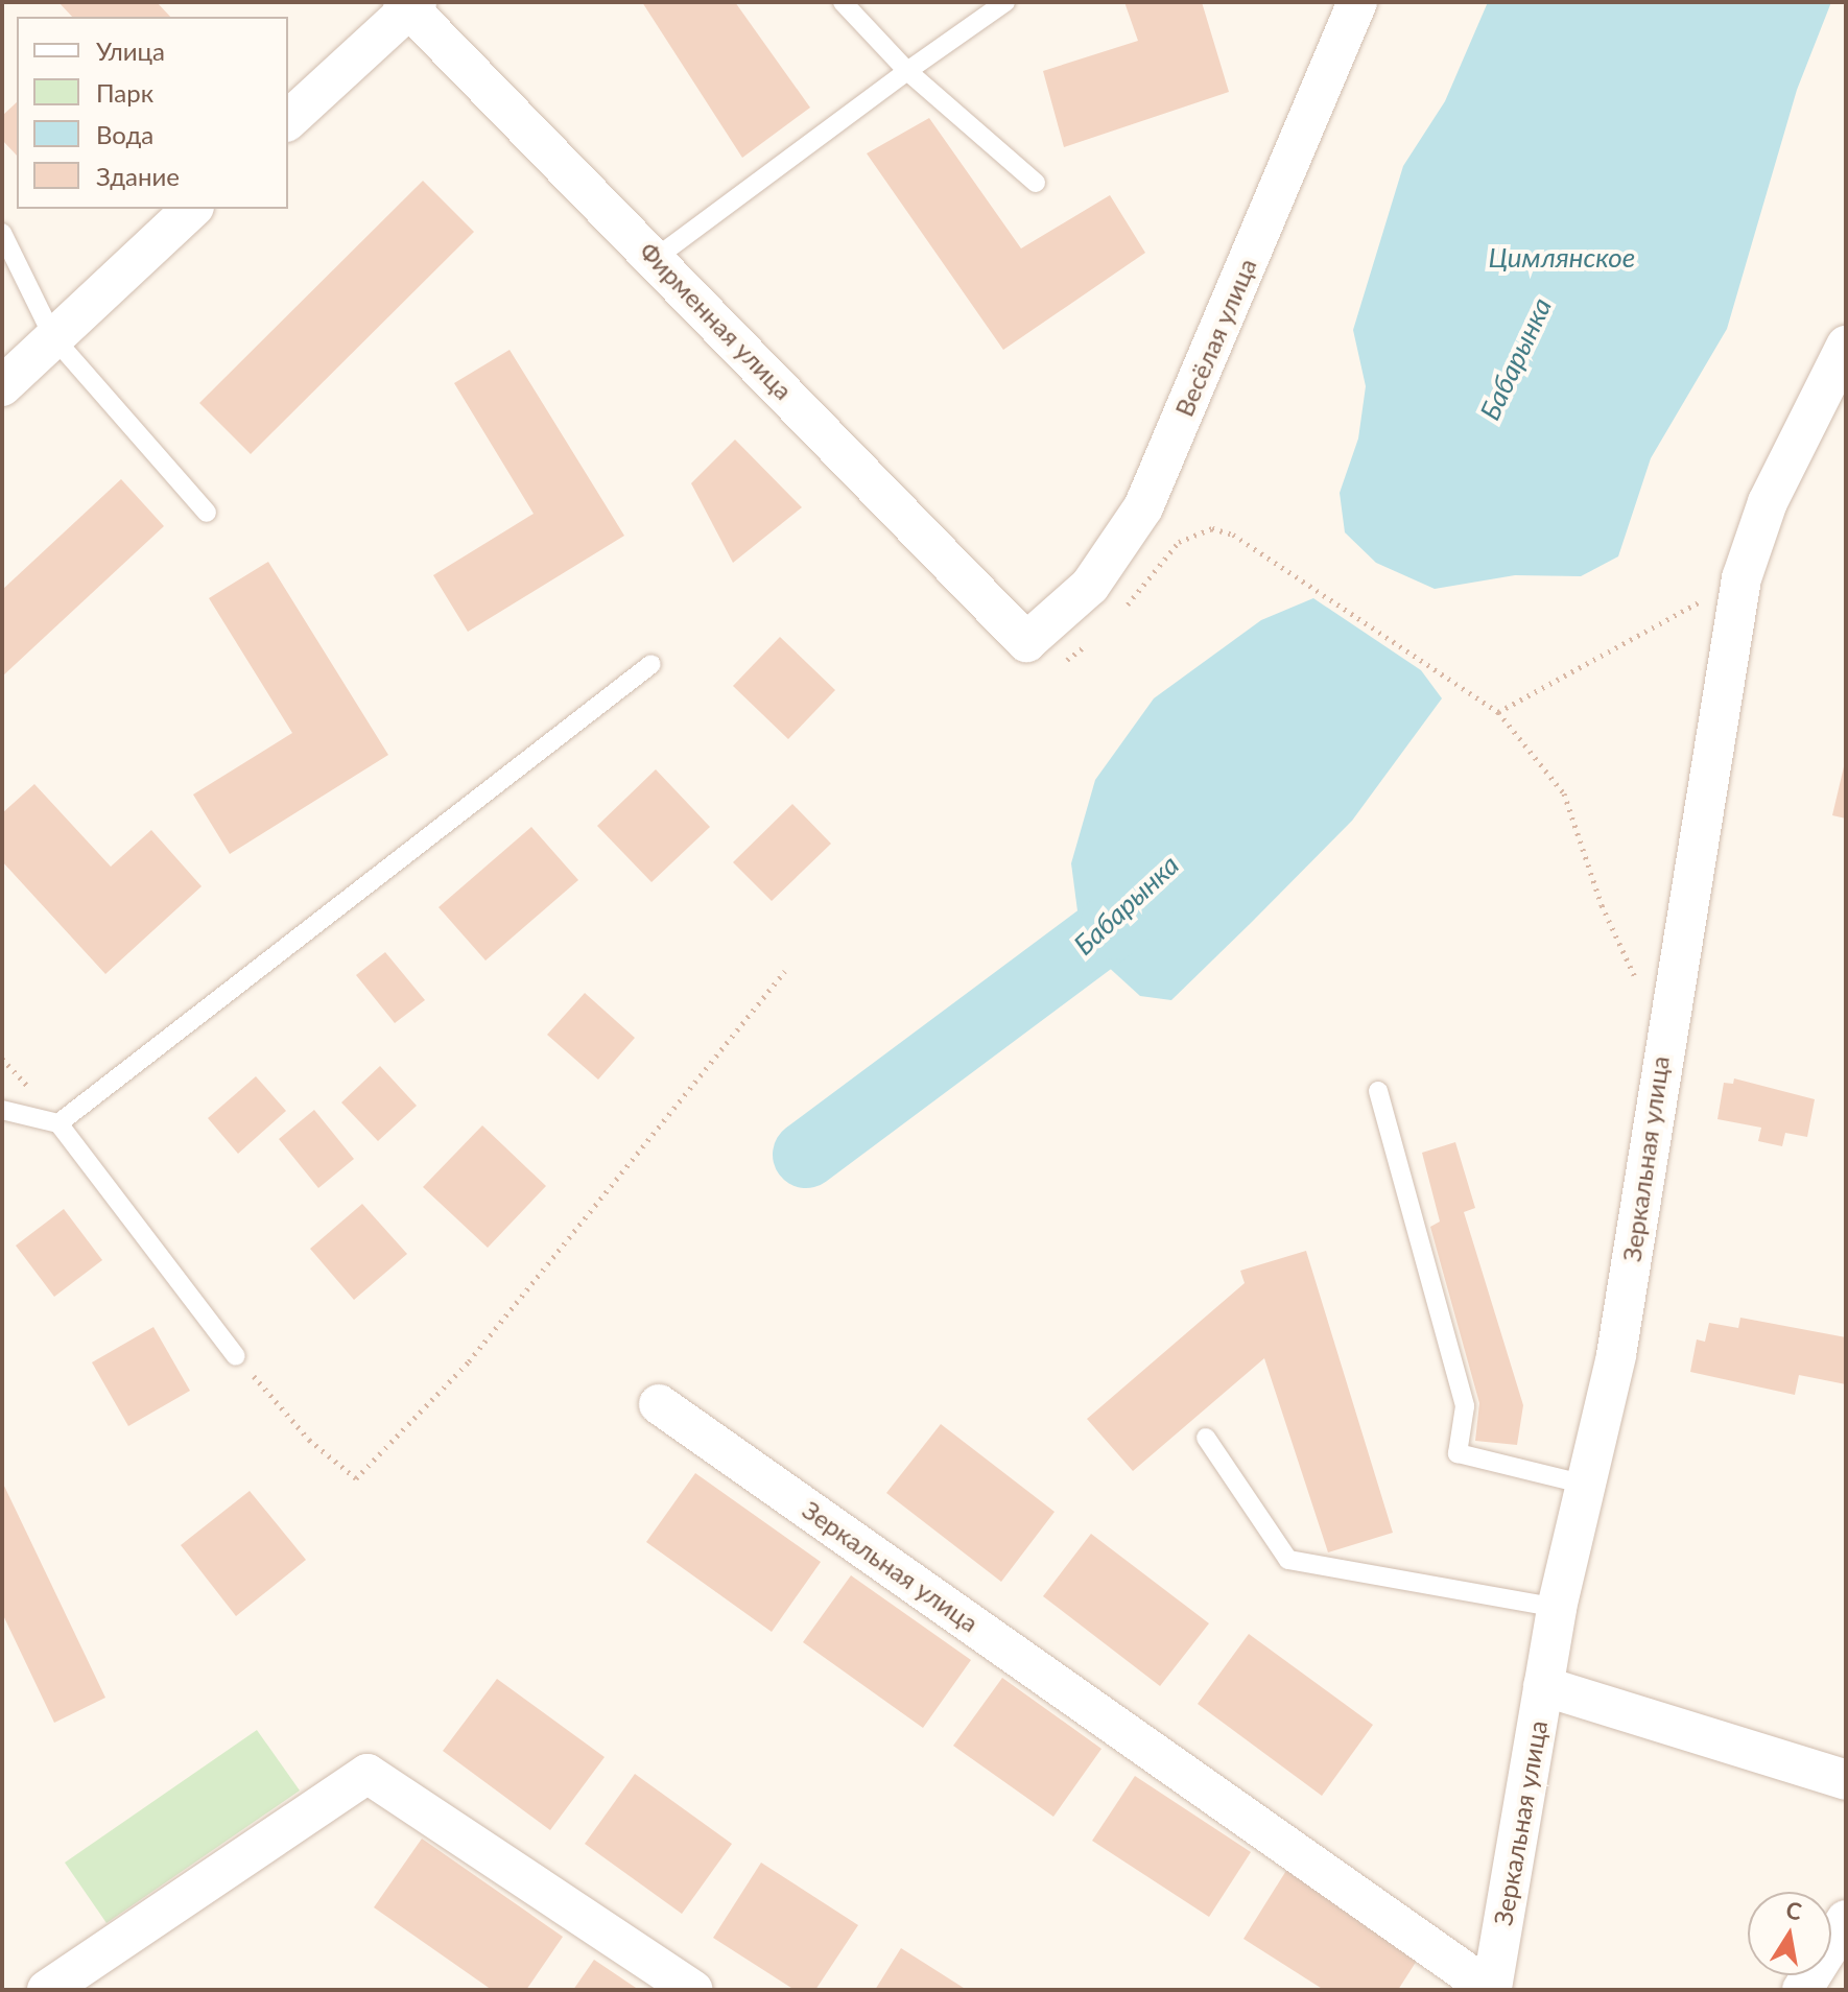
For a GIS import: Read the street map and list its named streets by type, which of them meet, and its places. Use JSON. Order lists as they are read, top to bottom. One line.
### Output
{"streets":{"street":["Фирменная улица","Весёлая улица","Зеркальная улица"]},"crossings":[["Фирменная улица","Весёлая улица"]],"water":["Цимлянское","Бабарынка"],"legend":["Улица","Парк","Вода","Здание"],"north":"top"}
